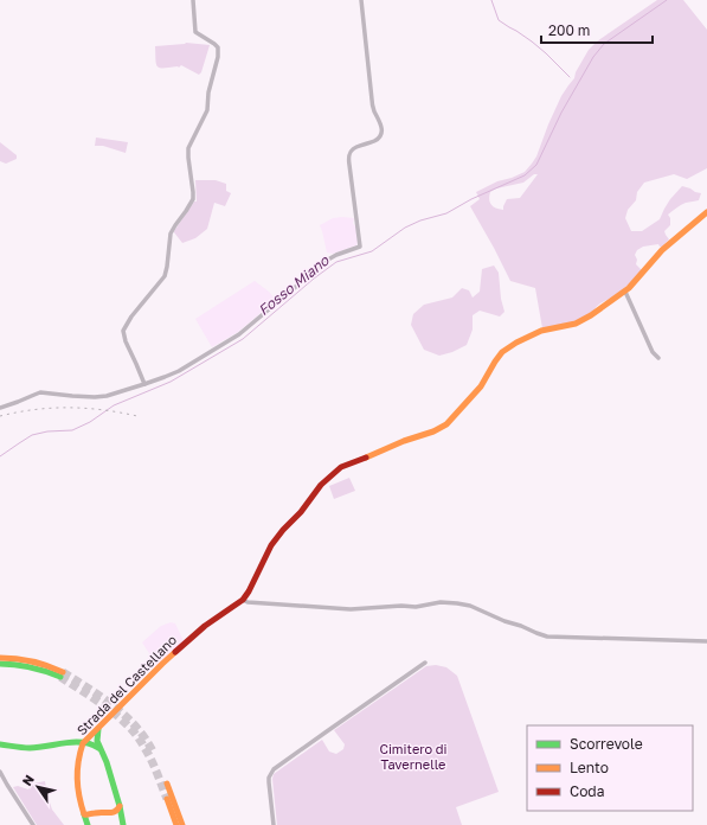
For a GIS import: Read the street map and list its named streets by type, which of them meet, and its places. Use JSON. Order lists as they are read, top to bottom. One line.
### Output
{"streets":{"main road":["Strada del Castellano"]},"water":["Fosso Miano"],"parks":["Cimitero di Tavernelle"],"legend":["Scorrevole","Lento","Coda"],"scale_bar":"200 m","north":"top left"}
